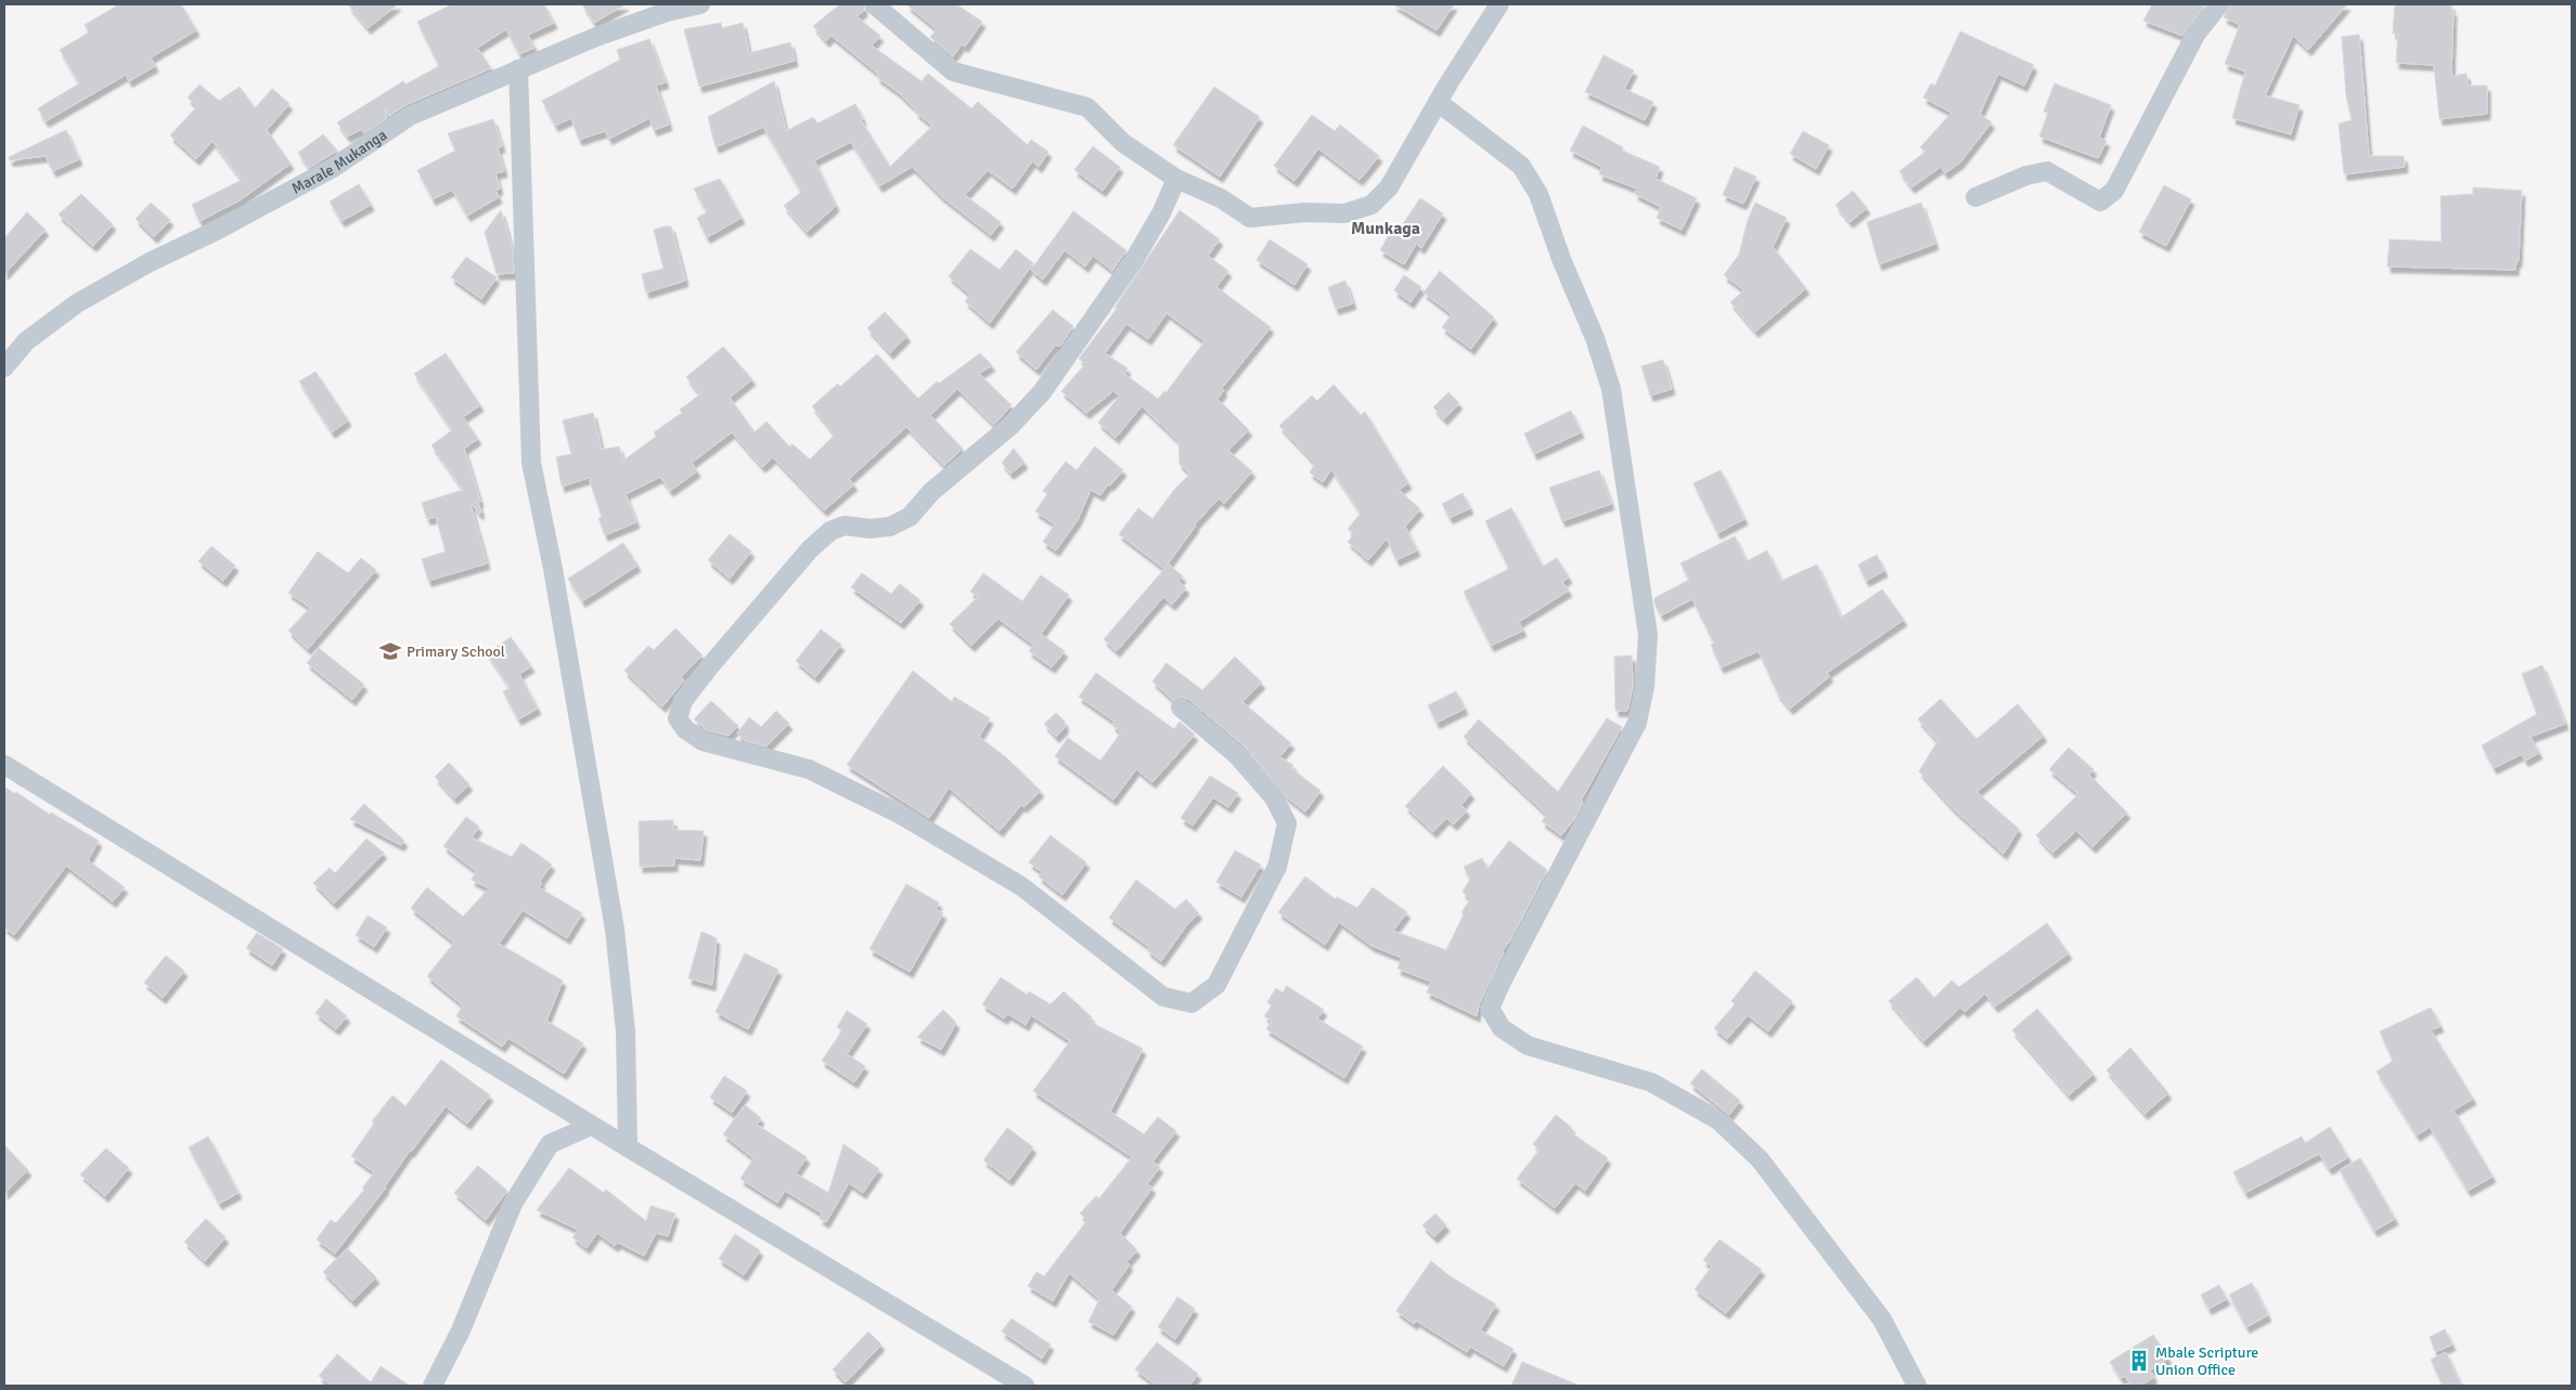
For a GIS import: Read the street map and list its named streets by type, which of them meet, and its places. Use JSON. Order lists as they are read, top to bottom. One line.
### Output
{"streets":{"street":["Marale Mukanga"]},"districts":["Munkaga"],"places":{"school or university":["Primary School"],"building":["Mbale Scripture Union Office"]}}
